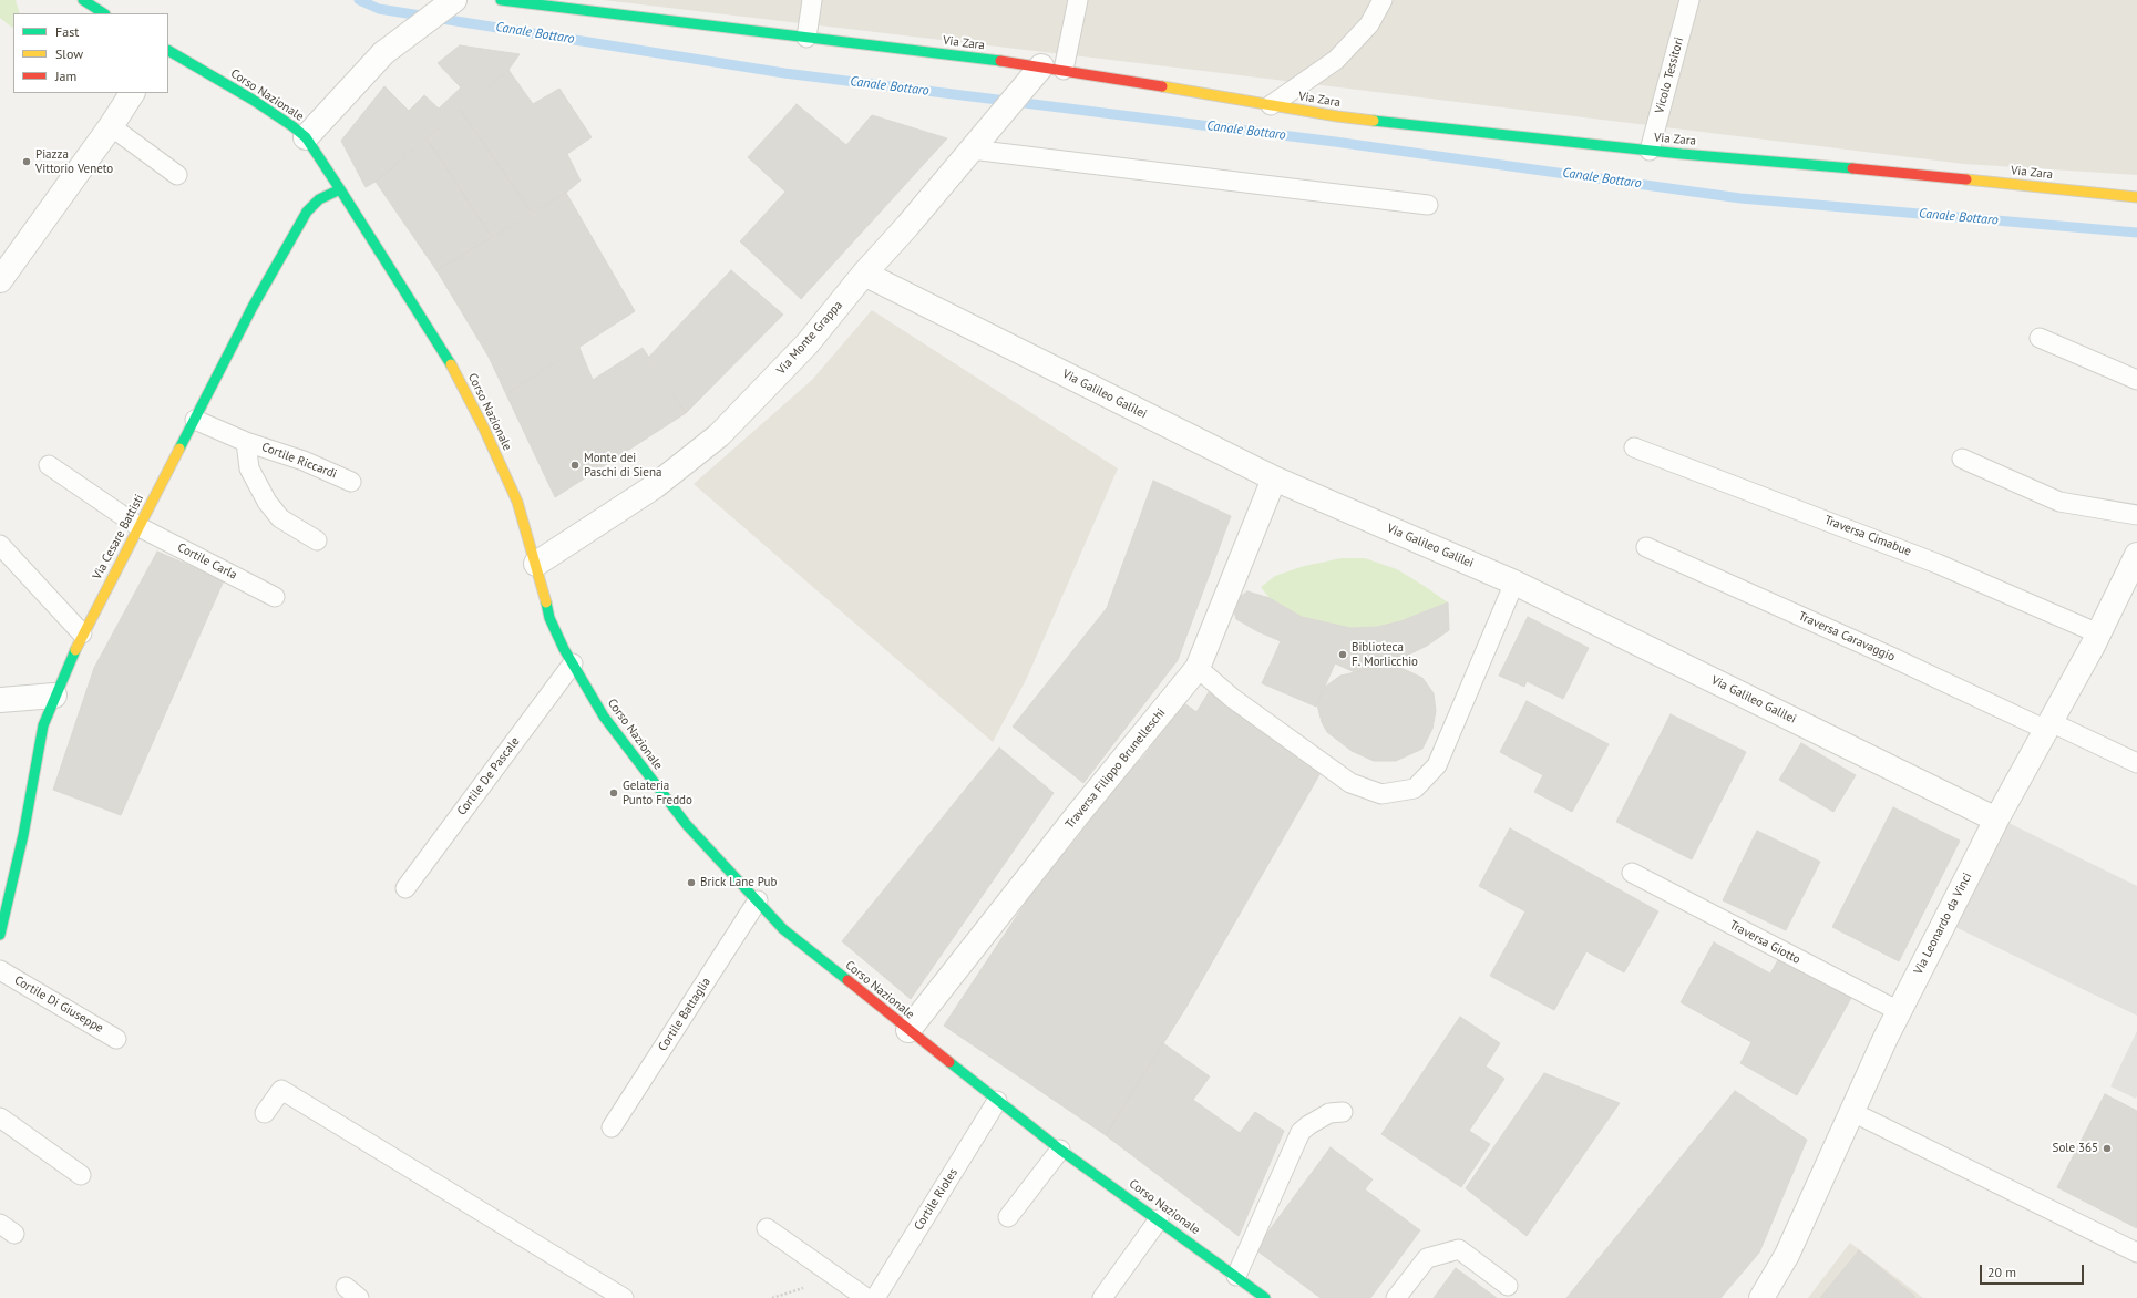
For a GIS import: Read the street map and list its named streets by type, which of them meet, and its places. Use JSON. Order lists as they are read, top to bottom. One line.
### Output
{"streets":{"main road":["Via Zara","Corso Nazionale","Via Cesare Battisti"],"street":["Via Monte Grappa","Via Galileo Galilei","Traversa Filippo Brunelleschi","Via Leonardo da Vinci"],"lane":["Vicolo Tessitori","Cortile Riccardi","Traversa Cimabue","Cortile Carla","Traversa Caravaggio","Cortile De Pascale","Traversa Giotto","Cortile Di Giuseppe","Cortile Battaglia","Cortile Rioles"]},"crossings":[["Via Zara","Vicolo Tessitori"],["Via Zara","Via Monte Grappa"],["Corso Nazionale","Via Monte Grappa"],["Corso Nazionale","Via Cesare Battisti"],["Corso Nazionale","Traversa Filippo Brunelleschi"],["Corso Nazionale","Cortile De Pascale"],["Corso Nazionale","Cortile Battaglia"],["Corso Nazionale","Cortile Rioles"],["Via Monte Grappa","Via Galileo Galilei"],["Via Galileo Galilei","Traversa Filippo Brunelleschi"],["Via Galileo Galilei","Via Leonardo da Vinci"],["Cortile Riccardi","Via Cesare Battisti"],["Traversa Cimabue","Via Leonardo da Vinci"],["Via Cesare Battisti","Cortile Carla"],["Traversa Caravaggio","Via Leonardo da Vinci"],["Via Leonardo da Vinci","Traversa Giotto"]],"water":["Canale Bottaro"],"places":["Piazza Vittorio Veneto","Monte dei Paschi di Siena","Biblioteca F. Morlicchio","Gelateria Punto Freddo","Brick Lane Pub","Sole 365"],"legend":["Fast","Slow","Jam"],"scale_bar":"20 m"}
